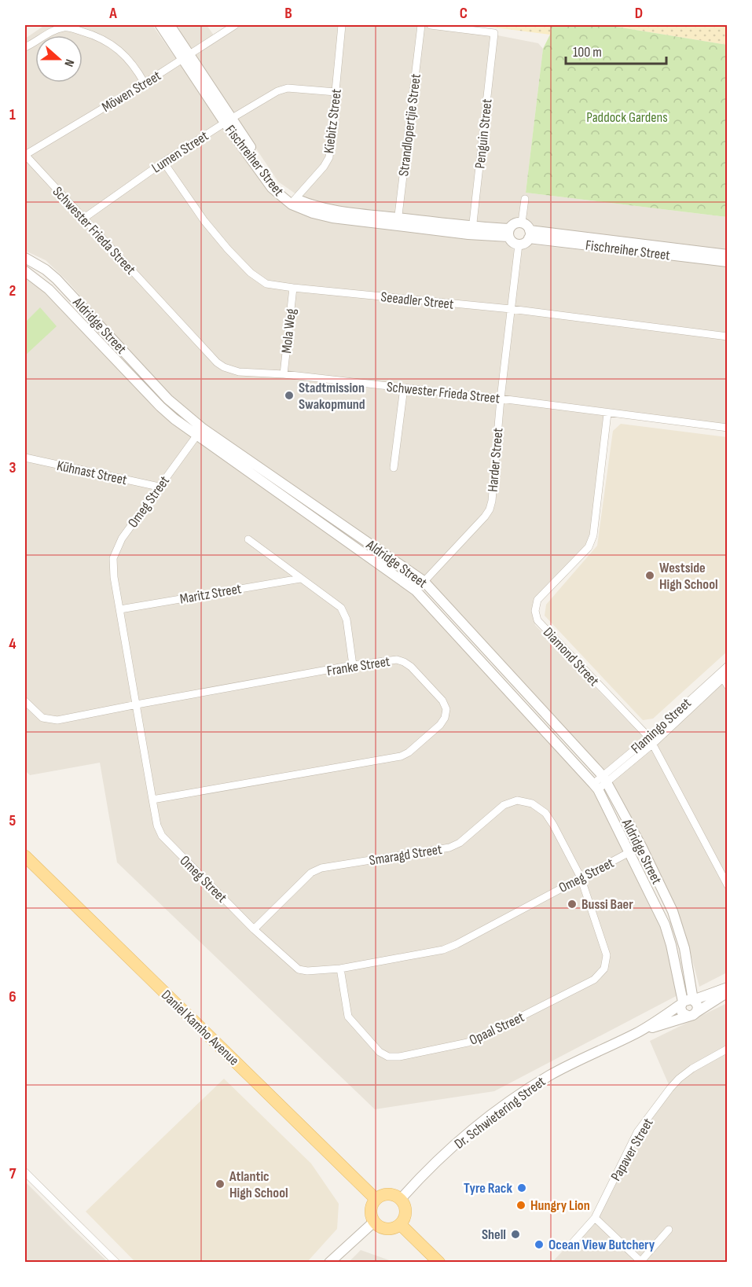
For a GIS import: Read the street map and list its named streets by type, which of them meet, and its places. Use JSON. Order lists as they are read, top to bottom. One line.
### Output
{"streets":{"main road":["Daniel Kamho Avenue"],"street":["Möwen Street","Kiebitz Street","Strandlopertjie Street","Penguin Street","Lumen Street","Fischreiher Street","Schwester Frieda Street","Seeadler Street","Aldridge Street","Mola Weg","Harder Street","Kühnast Street","Omeg Street","Maritz Street","Diamond Street","Franke Street","Flamingo Street","Smaragd Street","Opaal Street","Dr. Schwietering Street","Papaver Street"]},"crossings":[["Möwen Street","Fischreiher Street"],["Möwen Street","Schwester Frieda Street"],["Kiebitz Street","Lumen Street"],["Kiebitz Street","Fischreiher Street"],["Strandlopertjie Street","Fischreiher Street"],["Penguin Street","Fischreiher Street"],["Lumen Street","Fischreiher Street"],["Lumen Street","Schwester Frieda Street"],["Lumen Street","Seeadler Street"],["Fischreiher Street","Harder Street"],["Schwester Frieda Street","Mola Weg"],["Schwester Frieda Street","Harder Street"],["Schwester Frieda Street","Diamond Street"],["Seeadler Street","Mola Weg"],["Seeadler Street","Harder Street"],["Aldridge Street","Harder Street"],["Aldridge Street","Omeg Street"],["Aldridge Street","Flamingo Street"],["Aldridge Street","Dr. Schwietering Street"],["Kühnast Street","Omeg Street"],["Omeg Street","Maritz Street"],["Omeg Street","Franke Street"],["Omeg Street","Smaragd Street"],["Omeg Street","Opaal Street"],["Diamond Street","Flamingo Street"],["Smaragd Street","Opaal Street"],["Daniel Kamho Avenue","Dr. Schwietering Street"]],"parks":["Paddock Gardens"],"places":["Stadtmission Swakopmund","Westside High School","Bussi Baer","Atlantic High School","Tyre Rack","Hungry Lion","Shell","Ocean View Butchery"],"scale_bar":"100 m","north":"right","grid":{"columns":["A","B","C","D"],"rows":["1","2","3","4","5","6","7"]}}
